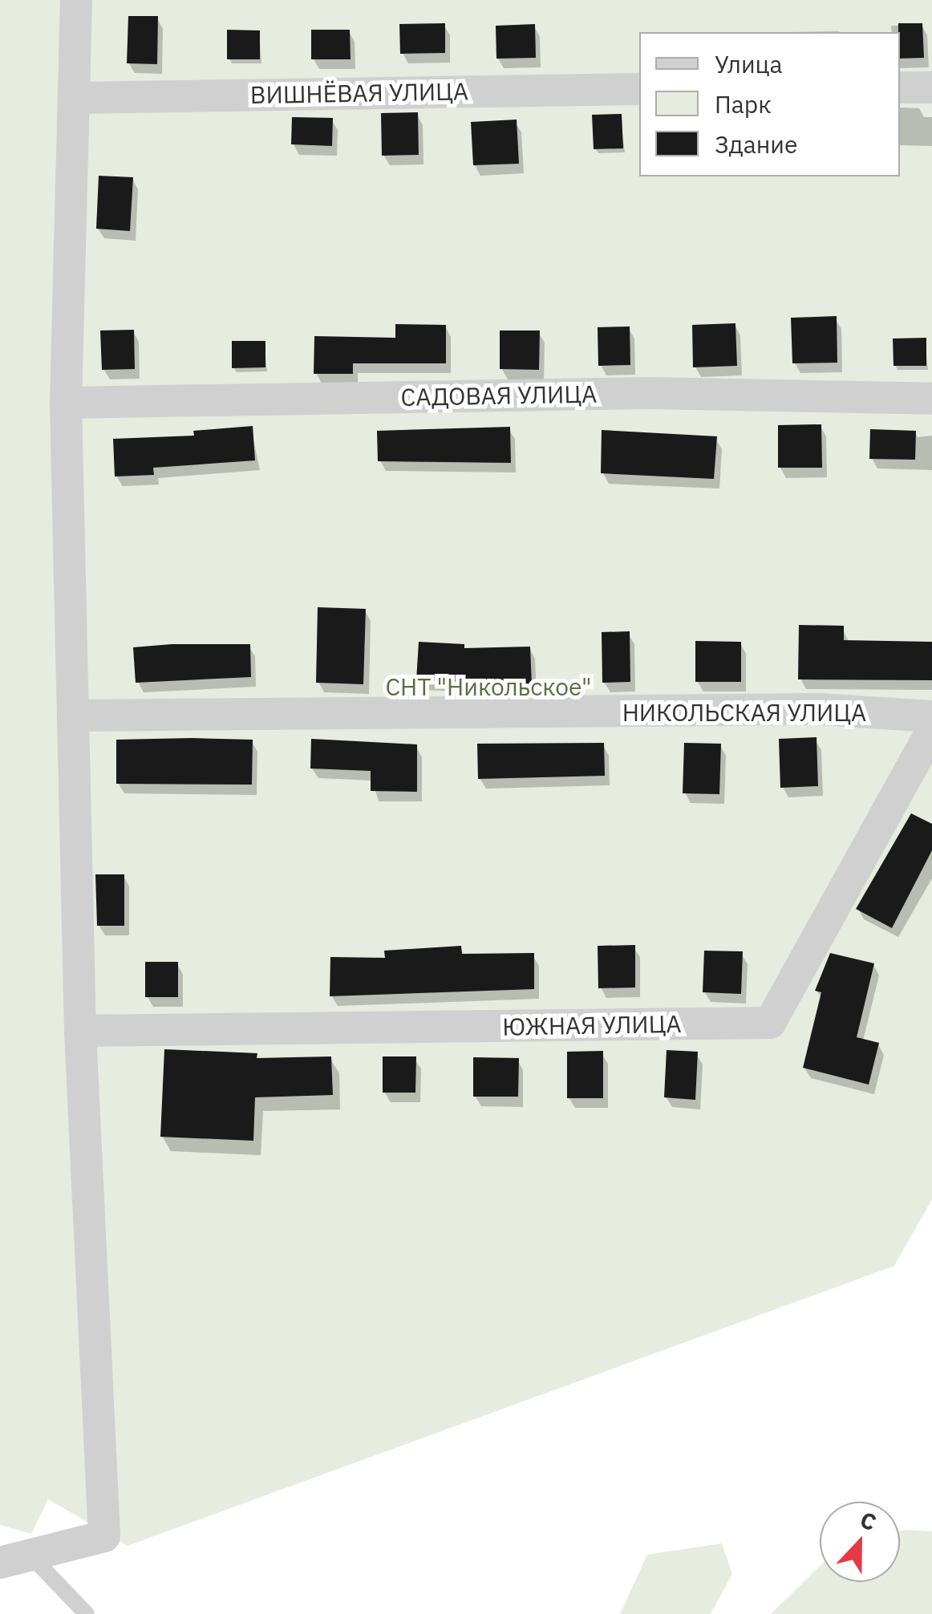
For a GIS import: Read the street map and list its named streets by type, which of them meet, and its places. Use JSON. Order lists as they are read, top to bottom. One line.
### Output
{"streets":{"street":["ВИШНЁВАЯ УЛИЦА","САДОВАЯ УЛИЦА","НИКОЛЬСКАЯ УЛИЦА","ЮЖНАЯ УЛИЦА"]},"parks":["СНТ \"Никольское\""],"legend":["Улица","Парк","Здание"],"north":"top"}
